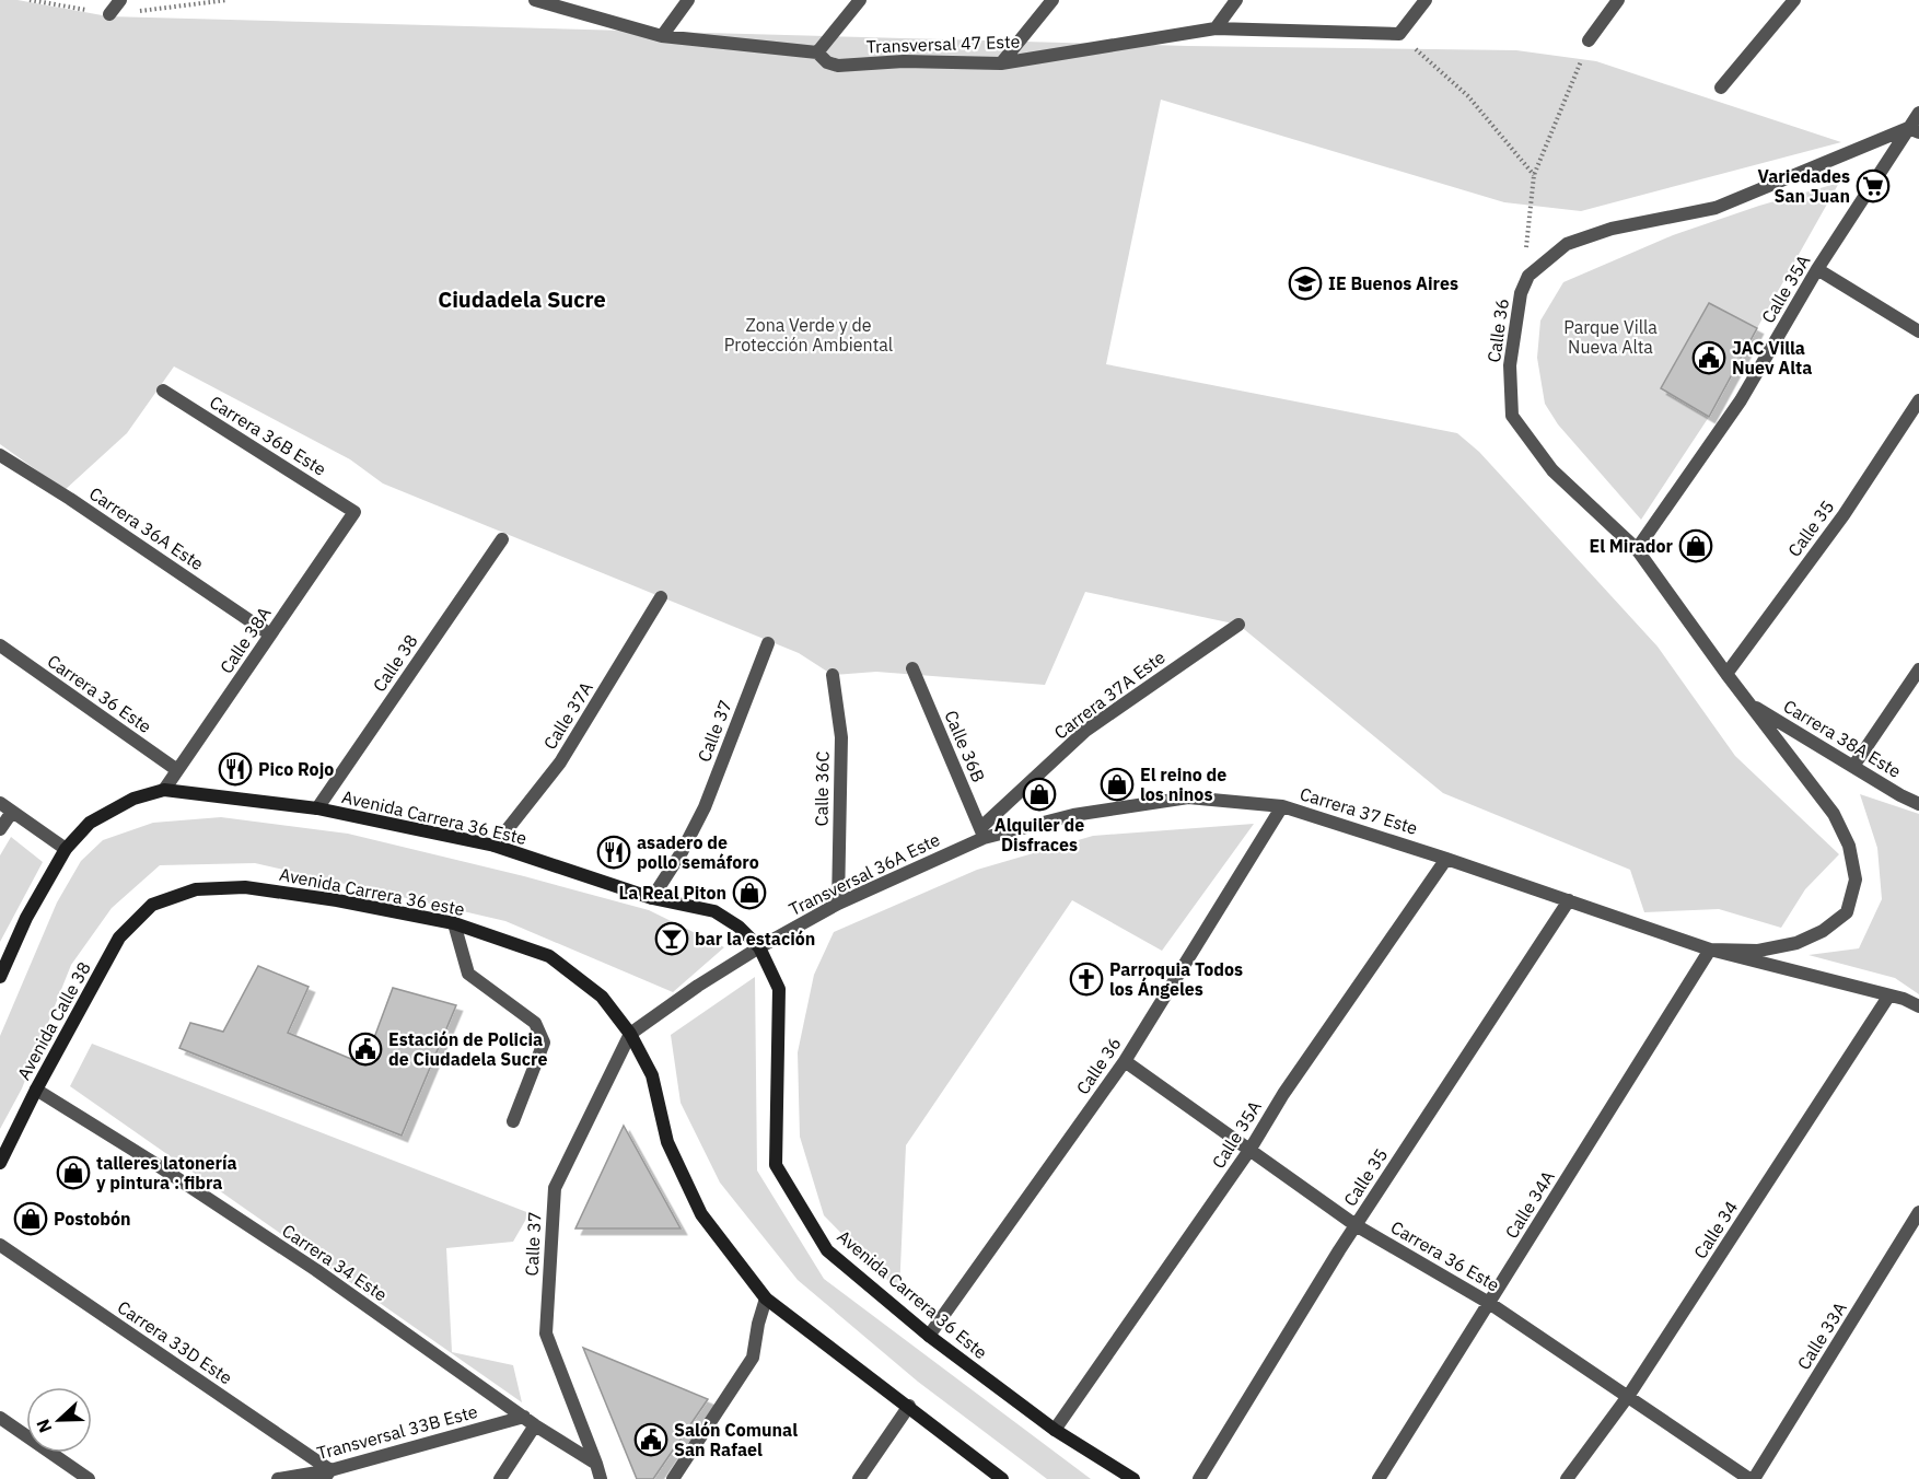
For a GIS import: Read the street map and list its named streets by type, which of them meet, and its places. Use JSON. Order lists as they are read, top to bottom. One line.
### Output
{"streets":{"street":["Transversal 47 Este","Calle 35A","Calle 36","Carrera 36B Este","Carrera 36A Este","Calle 35","Calle 38A","Calle 38","Carrera 36 Este","Carrera 37A Este","Calle 37A","Calle 37","Carrera 38A Este","Calle 36B","Calle 36C","Carrera 37 Este","Avenida Carrera 36 Este","Transversal 36A Este","Avenida Carrera 36 este","Avenida Calle 38","Calle 34A","Calle 34","Carrera 34 Este","Calle 33A","Carrera 33D Este","Transversal 33B Este"]},"crossings":[["Calle 35A","Calle 36"],["Calle 35A","Carrera 36 Este"],["Calle 35A","Carrera 37 Este"],["Calle 35A","Avenida Carrera 36 Este"],["Calle 36","Carrera 36 Este"],["Calle 36","Carrera 37 Este"],["Calle 36","Avenida Carrera 36 Este"],["Carrera 36B Este","Calle 38A"],["Carrera 36A Este","Calle 38A"],["Calle 35","Carrera 36 Este"],["Calle 35","Carrera 37 Este"],["Calle 38A","Carrera 36 Este"],["Calle 38A","Avenida Carrera 36 Este"],["Calle 38","Avenida Carrera 36 Este"],["Carrera 36 Este","Calle 34A"],["Carrera 36 Este","Calle 34"],["Carrera 36 Este","Calle 33A"],["Carrera 37A Este","Calle 36B"],["Carrera 37A Este","Carrera 37 Este"],["Carrera 37A Este","Transversal 36A Este"],["Calle 37A","Avenida Carrera 36 Este"],["Calle 37","Avenida Carrera 36 Este"],["Calle 37","Transversal 36A Este"],["Calle 37","Avenida Carrera 36 este"],["Calle 37","Carrera 34 Este"],["Carrera 38A Este","Carrera 37 Este"],["Calle 36B","Carrera 37 Este"],["Calle 36B","Transversal 36A Este"],["Calle 36C","Transversal 36A Este"],["Carrera 37 Este","Transversal 36A Este"],["Carrera 37 Este","Calle 34A"],["Carrera 37 Este","Calle 34"],["Avenida Carrera 36 Este","Transversal 36A Este"],["Transversal 36A Este","Avenida Carrera 36 este"],["Avenida Carrera 36 este","Avenida Calle 38"],["Avenida Calle 38","Carrera 34 Este"],["Carrera 34 Este","Transversal 33B Este"],["Carrera 33D Este","Transversal 33B Este"]],"districts":["Ciudadela Sucre"],"parks":["Zona Verde y de Protección Ambiental","Parque Villa Nueva Alta"],"places":{"supermarket":["Variedades San Juan"],"school or university":["IE Buenos Aires"],"public building":["JAC Villa Nuev Alta","Estación de Policia de Ciudadela Sucre","Salón Comunal San Rafael"],"shop":["El Mirador","El reino de los ninos","Alquiler de Disfraces","La Real Piton","talleres latonería y pintura : fibra","Postobón"],"restaurant":["Pico Rojo","asadero de pollo semáforo"],"bar":["bar la estación"],"church":["Parroquia Todos los Ángeles"]},"north":"left"}
